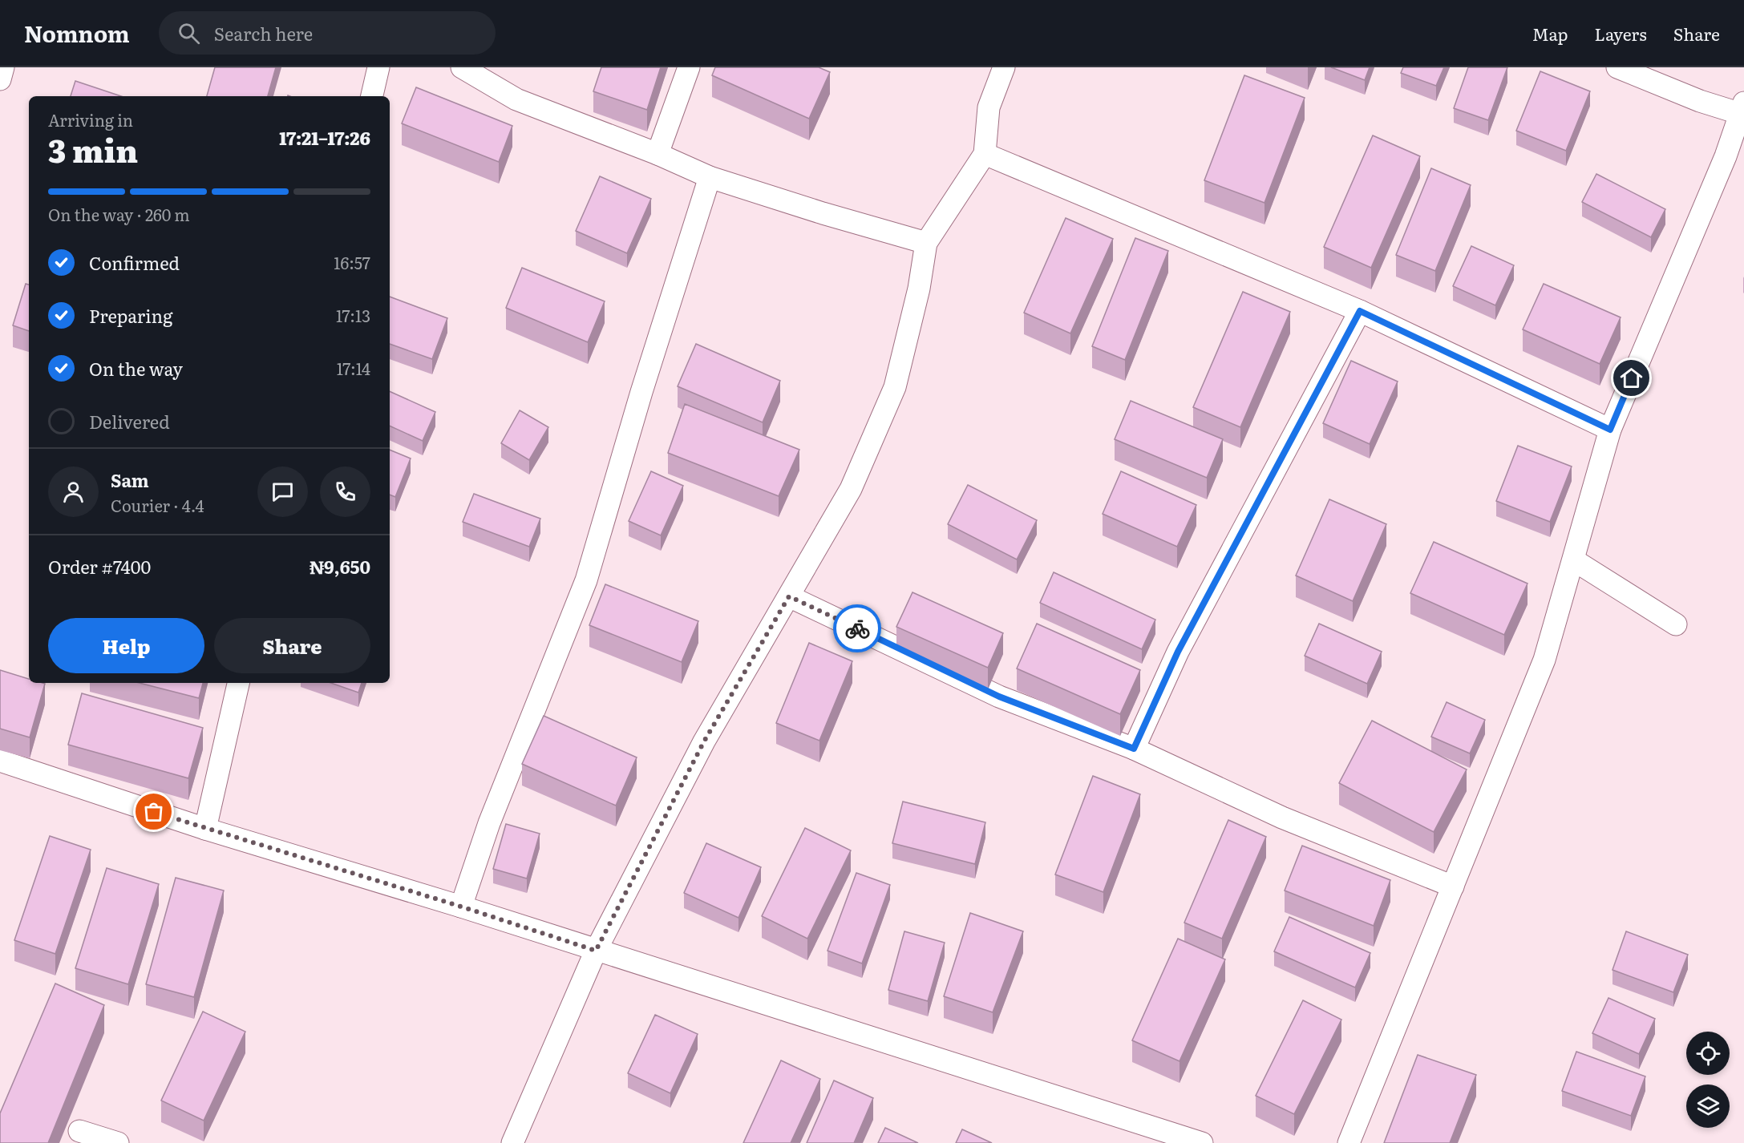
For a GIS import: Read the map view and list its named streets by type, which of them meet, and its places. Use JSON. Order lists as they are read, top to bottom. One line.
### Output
{"page":{"header":"Nomnom","search":"Search here","nav":["Map","Layers","Share"],"heading":["3 min","Arriving in","17:21–17:26"],"panel":["Sam","Courier · 4.4","Order #7400","₦9,650"],"bar":"On the way · 260 m","list":[["Confirmed","16:57"],["Preparing","17:13"],["On the way","17:14"],"Delivered"],"buttons":["Help","Share"]}}
